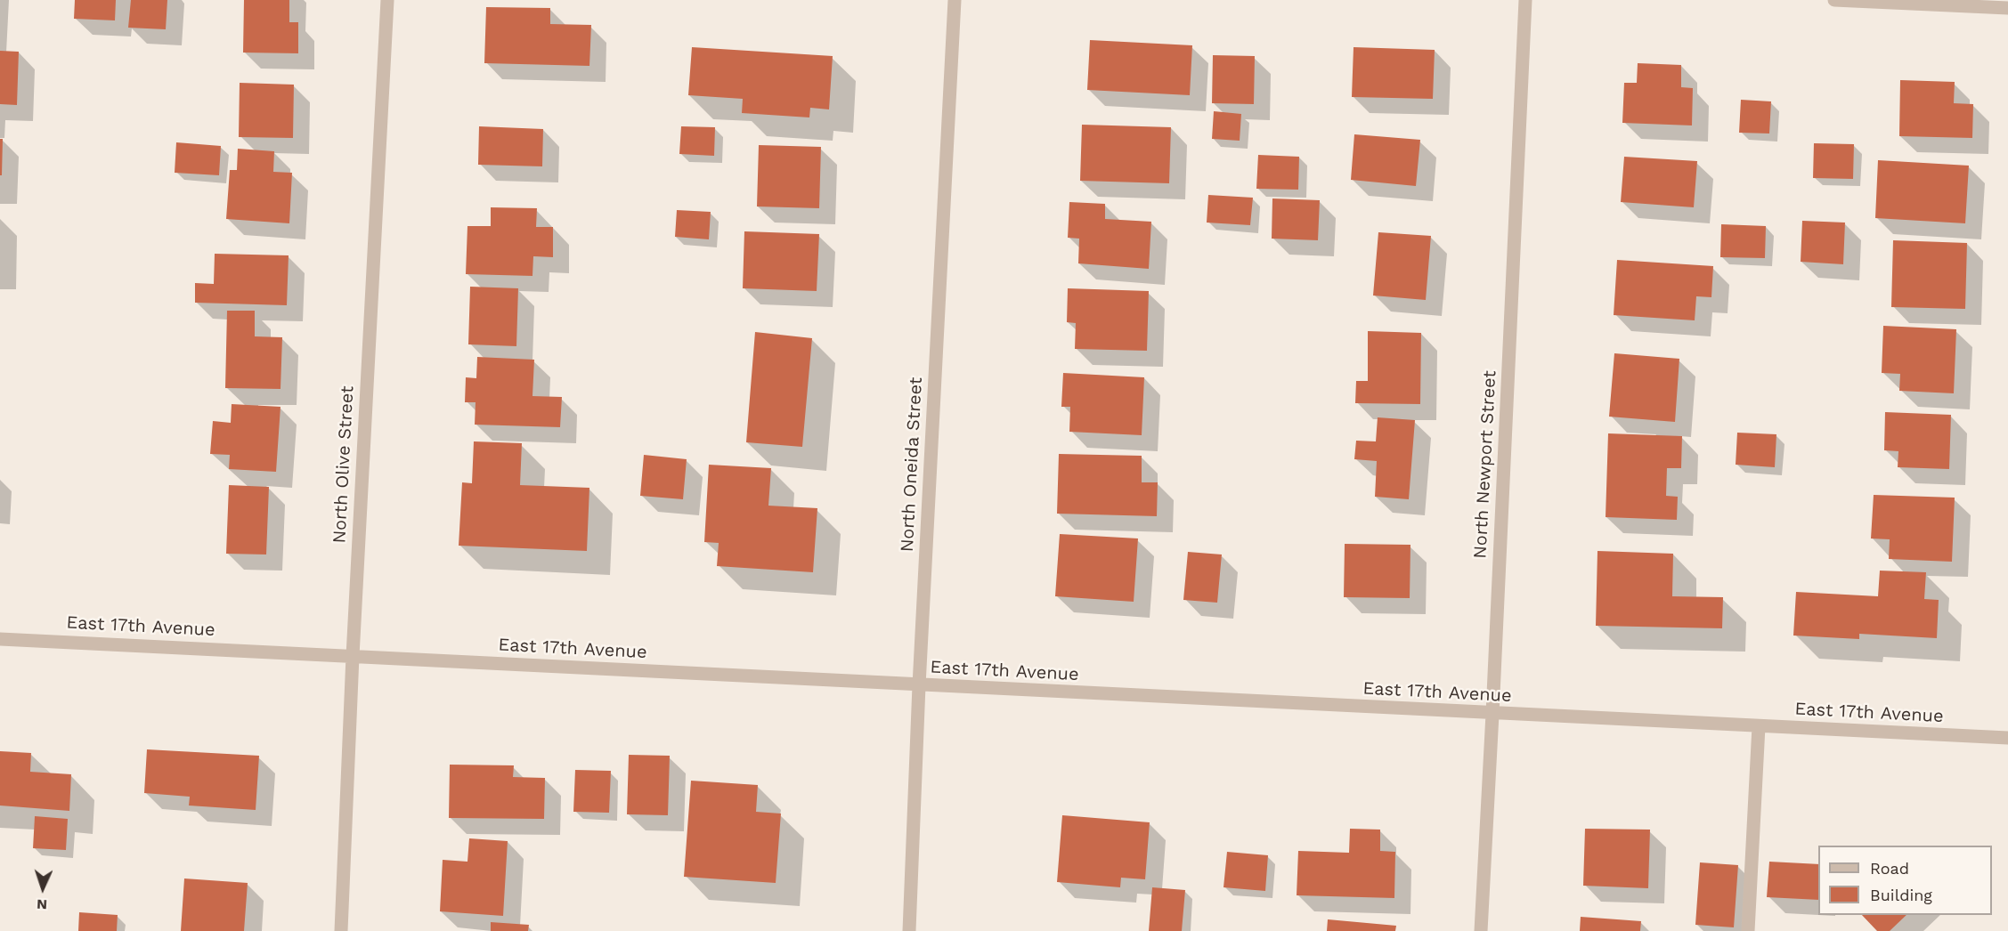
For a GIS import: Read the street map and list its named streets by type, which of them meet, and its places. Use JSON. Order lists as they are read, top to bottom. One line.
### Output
{"streets":{"street":["North Olive Street","North Oneida Street","North Newport Street","East 17th Avenue"]},"crossings":[["North Olive Street","East 17th Avenue"],["North Oneida Street","East 17th Avenue"],["North Newport Street","East 17th Avenue"]],"legend":["Road","Building"],"north":"bottom"}
